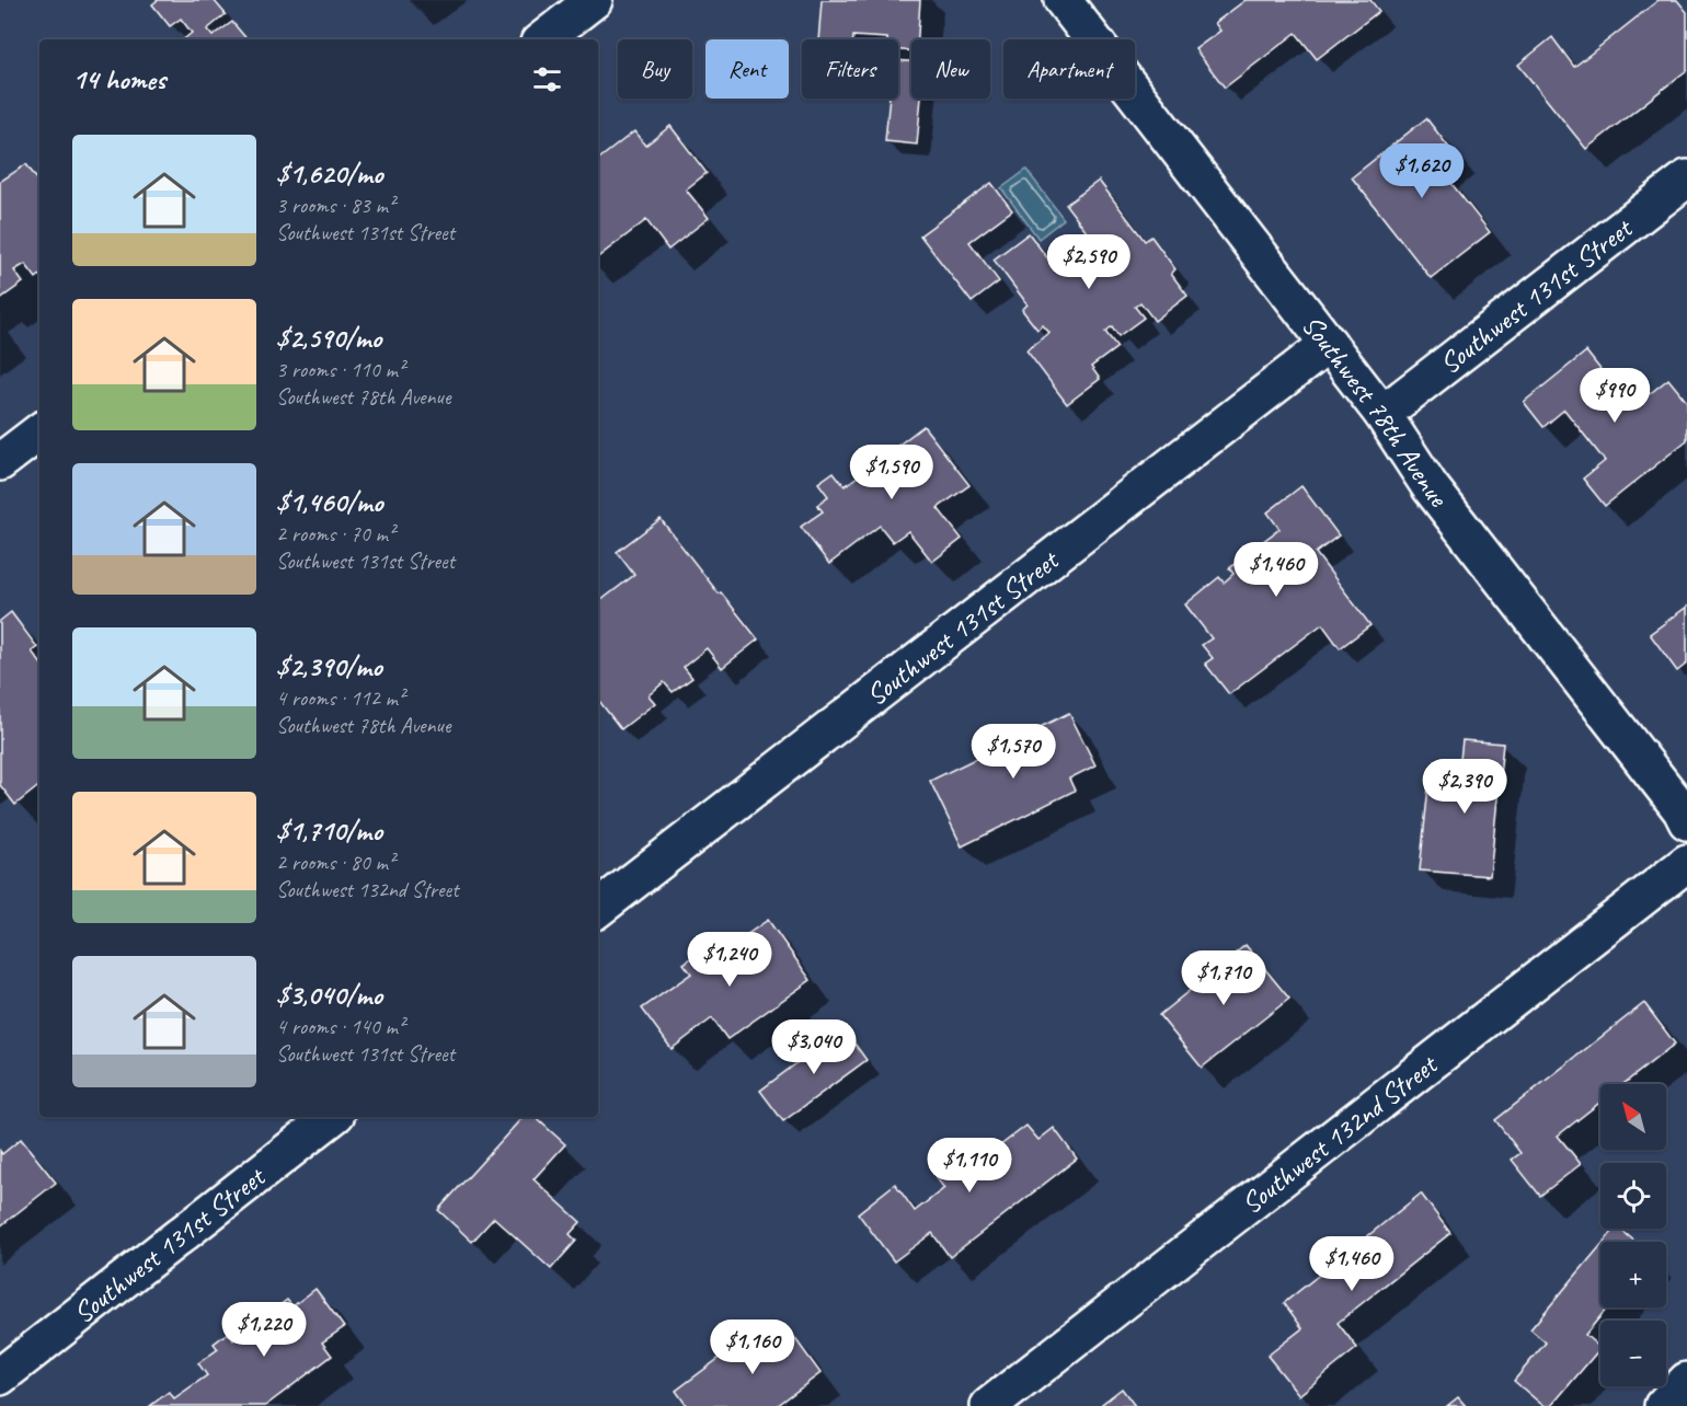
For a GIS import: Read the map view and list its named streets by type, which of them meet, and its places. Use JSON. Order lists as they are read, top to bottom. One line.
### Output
{"streets":{"street":["Southwest 131st Street","Southwest 78th Avenue","Southwest 132nd Street"]},"crossings":[["Southwest 131st Street","Southwest 78th Avenue"]],"north":"top left","page":{"chip":["Buy","Rent","Filters","New","Apartment"],"heading":"14 homes","list":[{"name":"$1,620/mo","note":"3 rooms · 83 m² · Southwest 131st Street"},{"name":"$2,590/mo","note":"3 rooms · 110 m² · Southwest 78th Avenue"},{"name":"$1,460/mo","note":"2 rooms · 70 m² · Southwest 131st Street"},{"name":"$2,390/mo","note":"4 rooms · 112 m² · Southwest 78th Avenue"},{"name":"$1,710/mo","note":"2 rooms · 80 m² · Southwest 132nd Street"},{"name":"$3,040/mo","note":"4 rooms · 140 m² · Southwest 131st Street"}],"price":["$1,620","$2,590","$990","$1,590","$1,460","$1,570","$2,390","$1,240","$1,710","$3,040","$1,110","$1,460","$1,220","$1,160"],"map_buttons":["+","−"]}}
